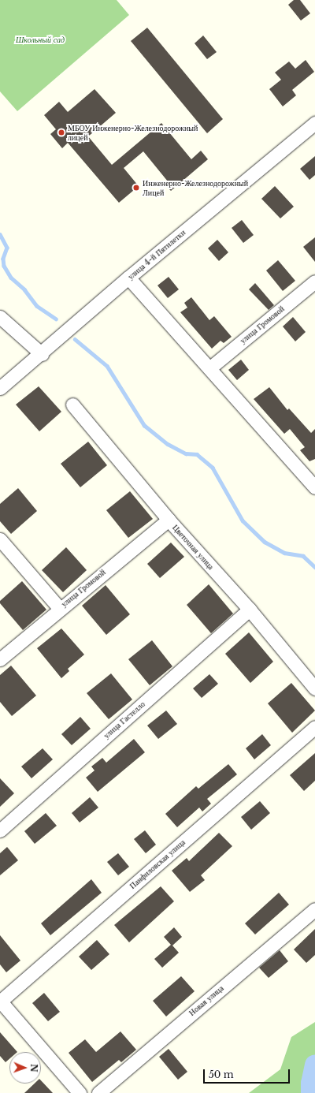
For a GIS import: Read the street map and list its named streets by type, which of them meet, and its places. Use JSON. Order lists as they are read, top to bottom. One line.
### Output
{"streets":{"street":["улица 4-й Пятилетки","улица Громовой","Цветочная улица","улица Гастелло","Панфиловская улица","Новая улица"]},"crossings":[["улица Громовой","Цветочная улица"],["Цветочная улица","улица Гастелло"]],"parks":["Школьный сад"],"places":["МБОУ Инженерно-Железнодорожный лицей","Инженерно-Железнодорожный Лицей"],"scale_bar":"50 m","north":"right"}
